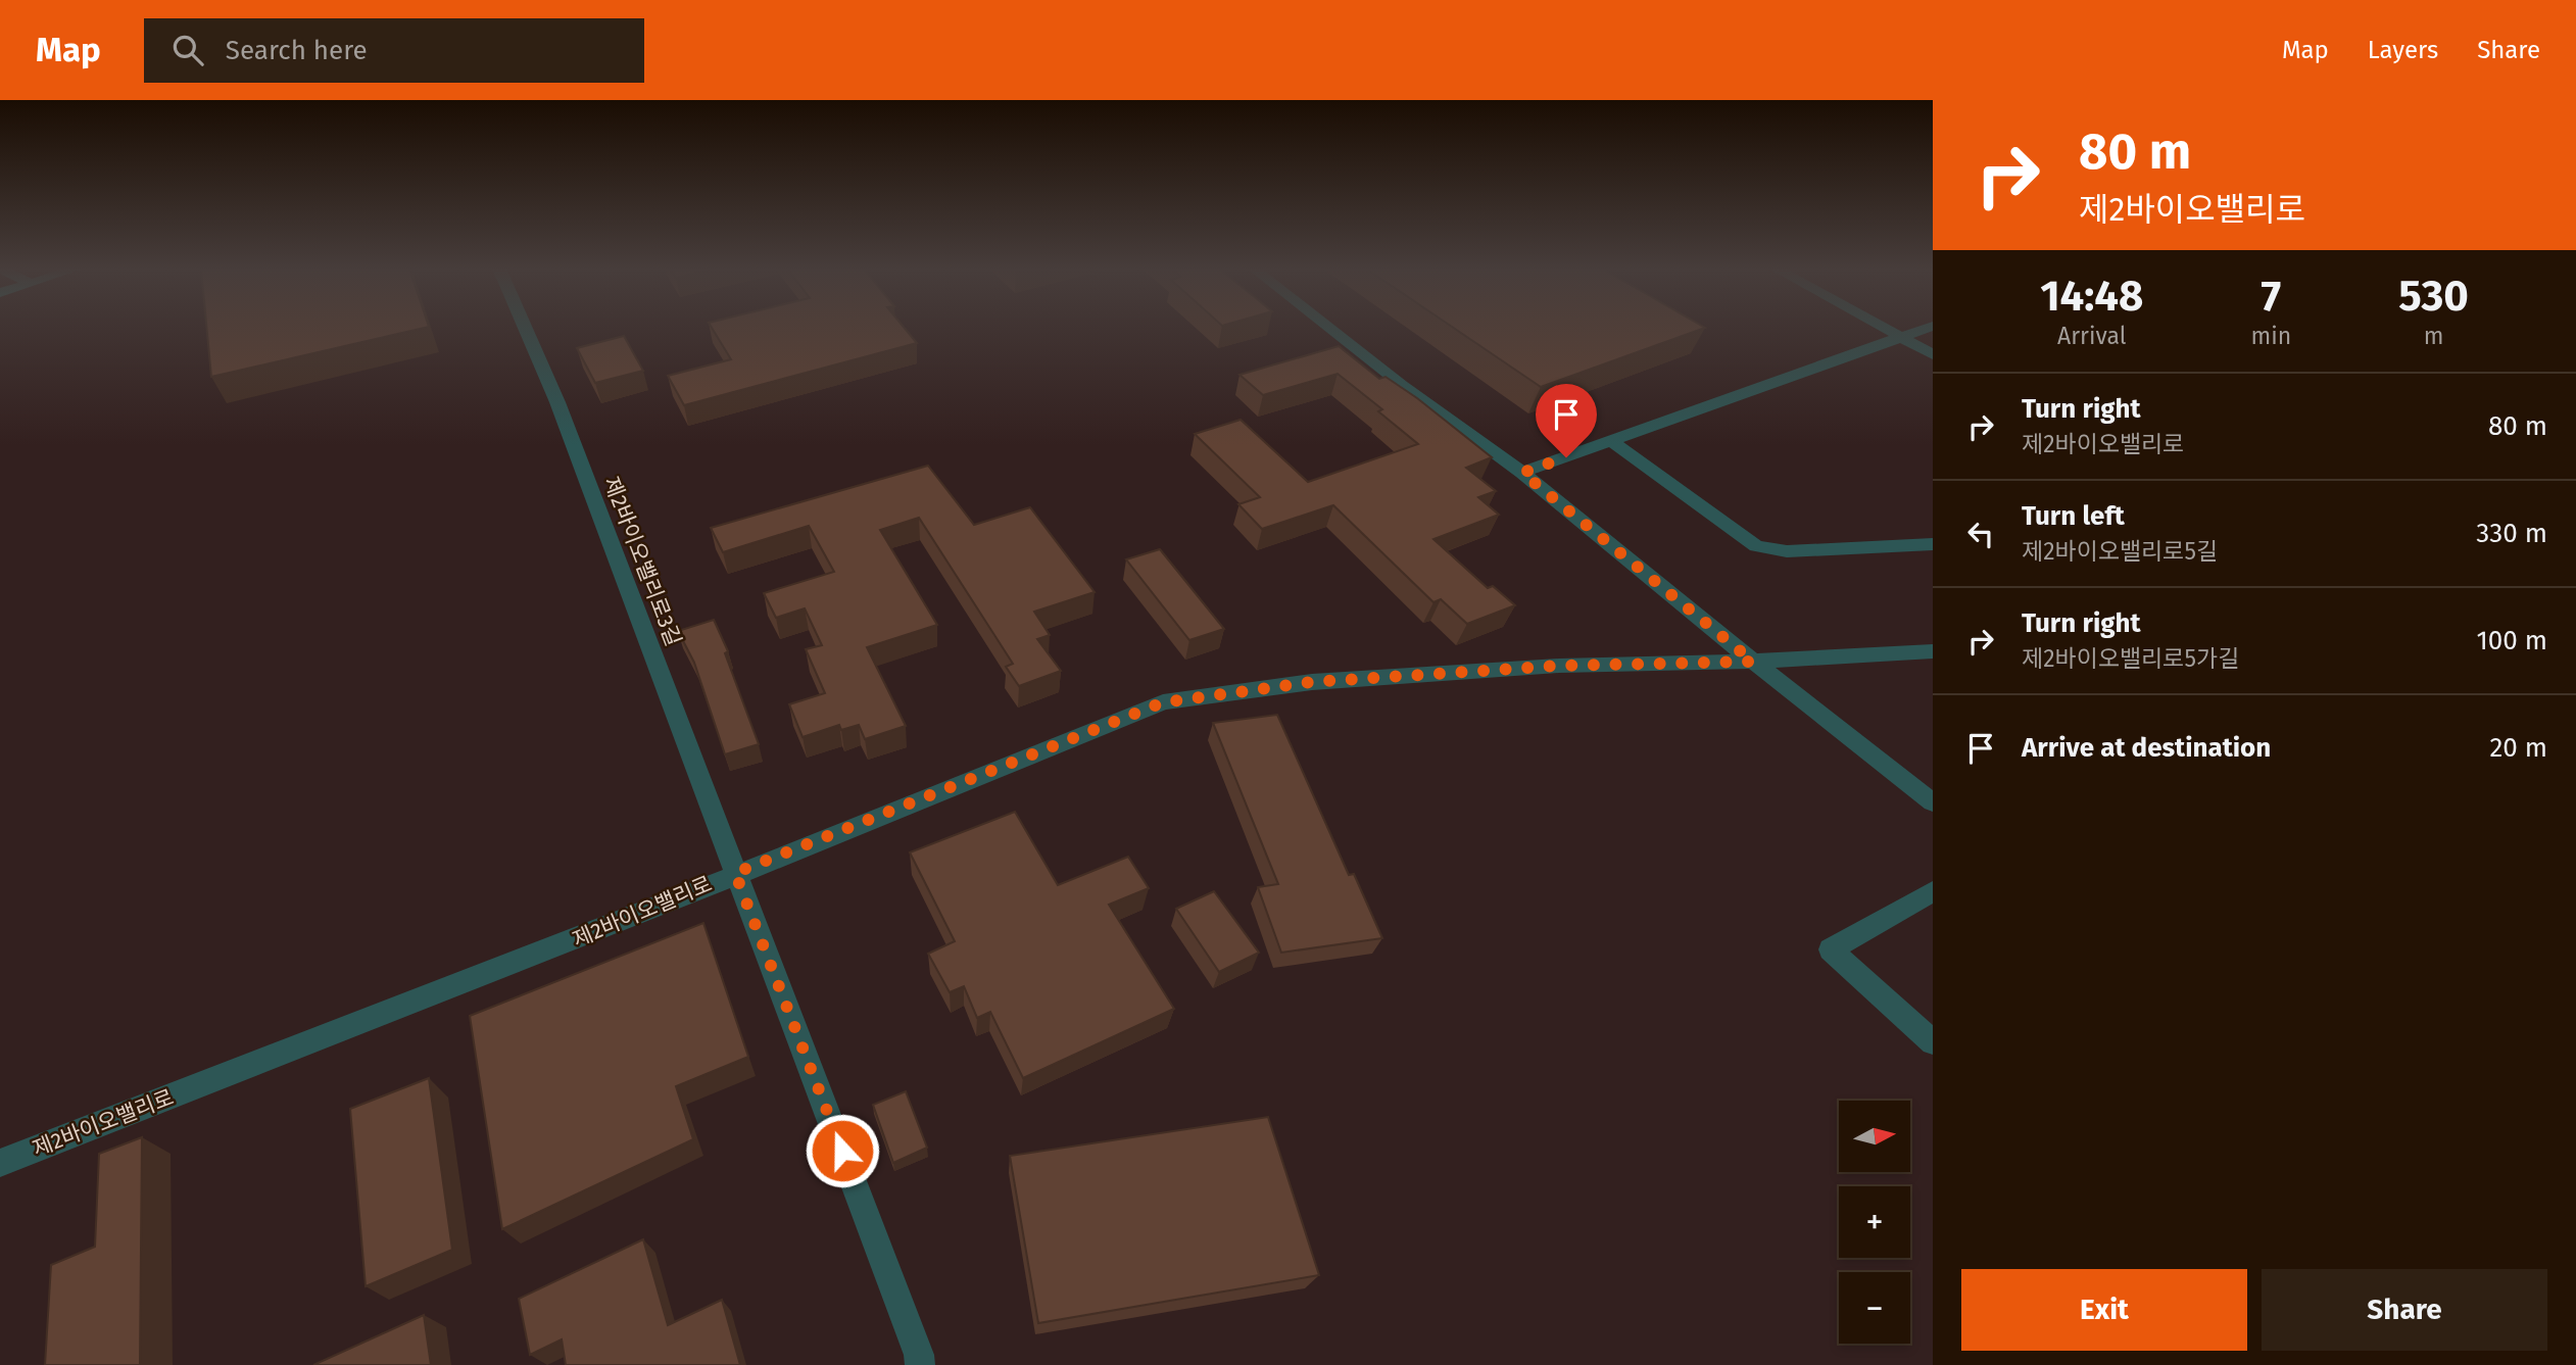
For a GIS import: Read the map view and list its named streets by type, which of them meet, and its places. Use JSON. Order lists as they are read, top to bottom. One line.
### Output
{"streets":{"street":["제2바이오밸리로3길","제2바이오밸리로"]},"crossings":[["제2바이오밸리로3길","제2바이오밸리로"]],"north":"right","page":{"header":"Map","search":"Search here","nav":["Map","Layers","Share"],"turn":["80 m","제2바이오밸리로"],"eta":["14:48","Arrival","7","min","530","m"],"list":[{"name":"Turn right","note":"제2바이오밸리로","value":"80 m"},{"name":"Turn left","note":"제2바이오밸리로5길","value":"330 m"},{"name":"Turn right","note":"제2바이오밸리로5가길","value":"100 m"},{"name":"Arrive at destination","value":"20 m"}],"map_buttons":["+","−"],"buttons":["Exit","Share"]}}
